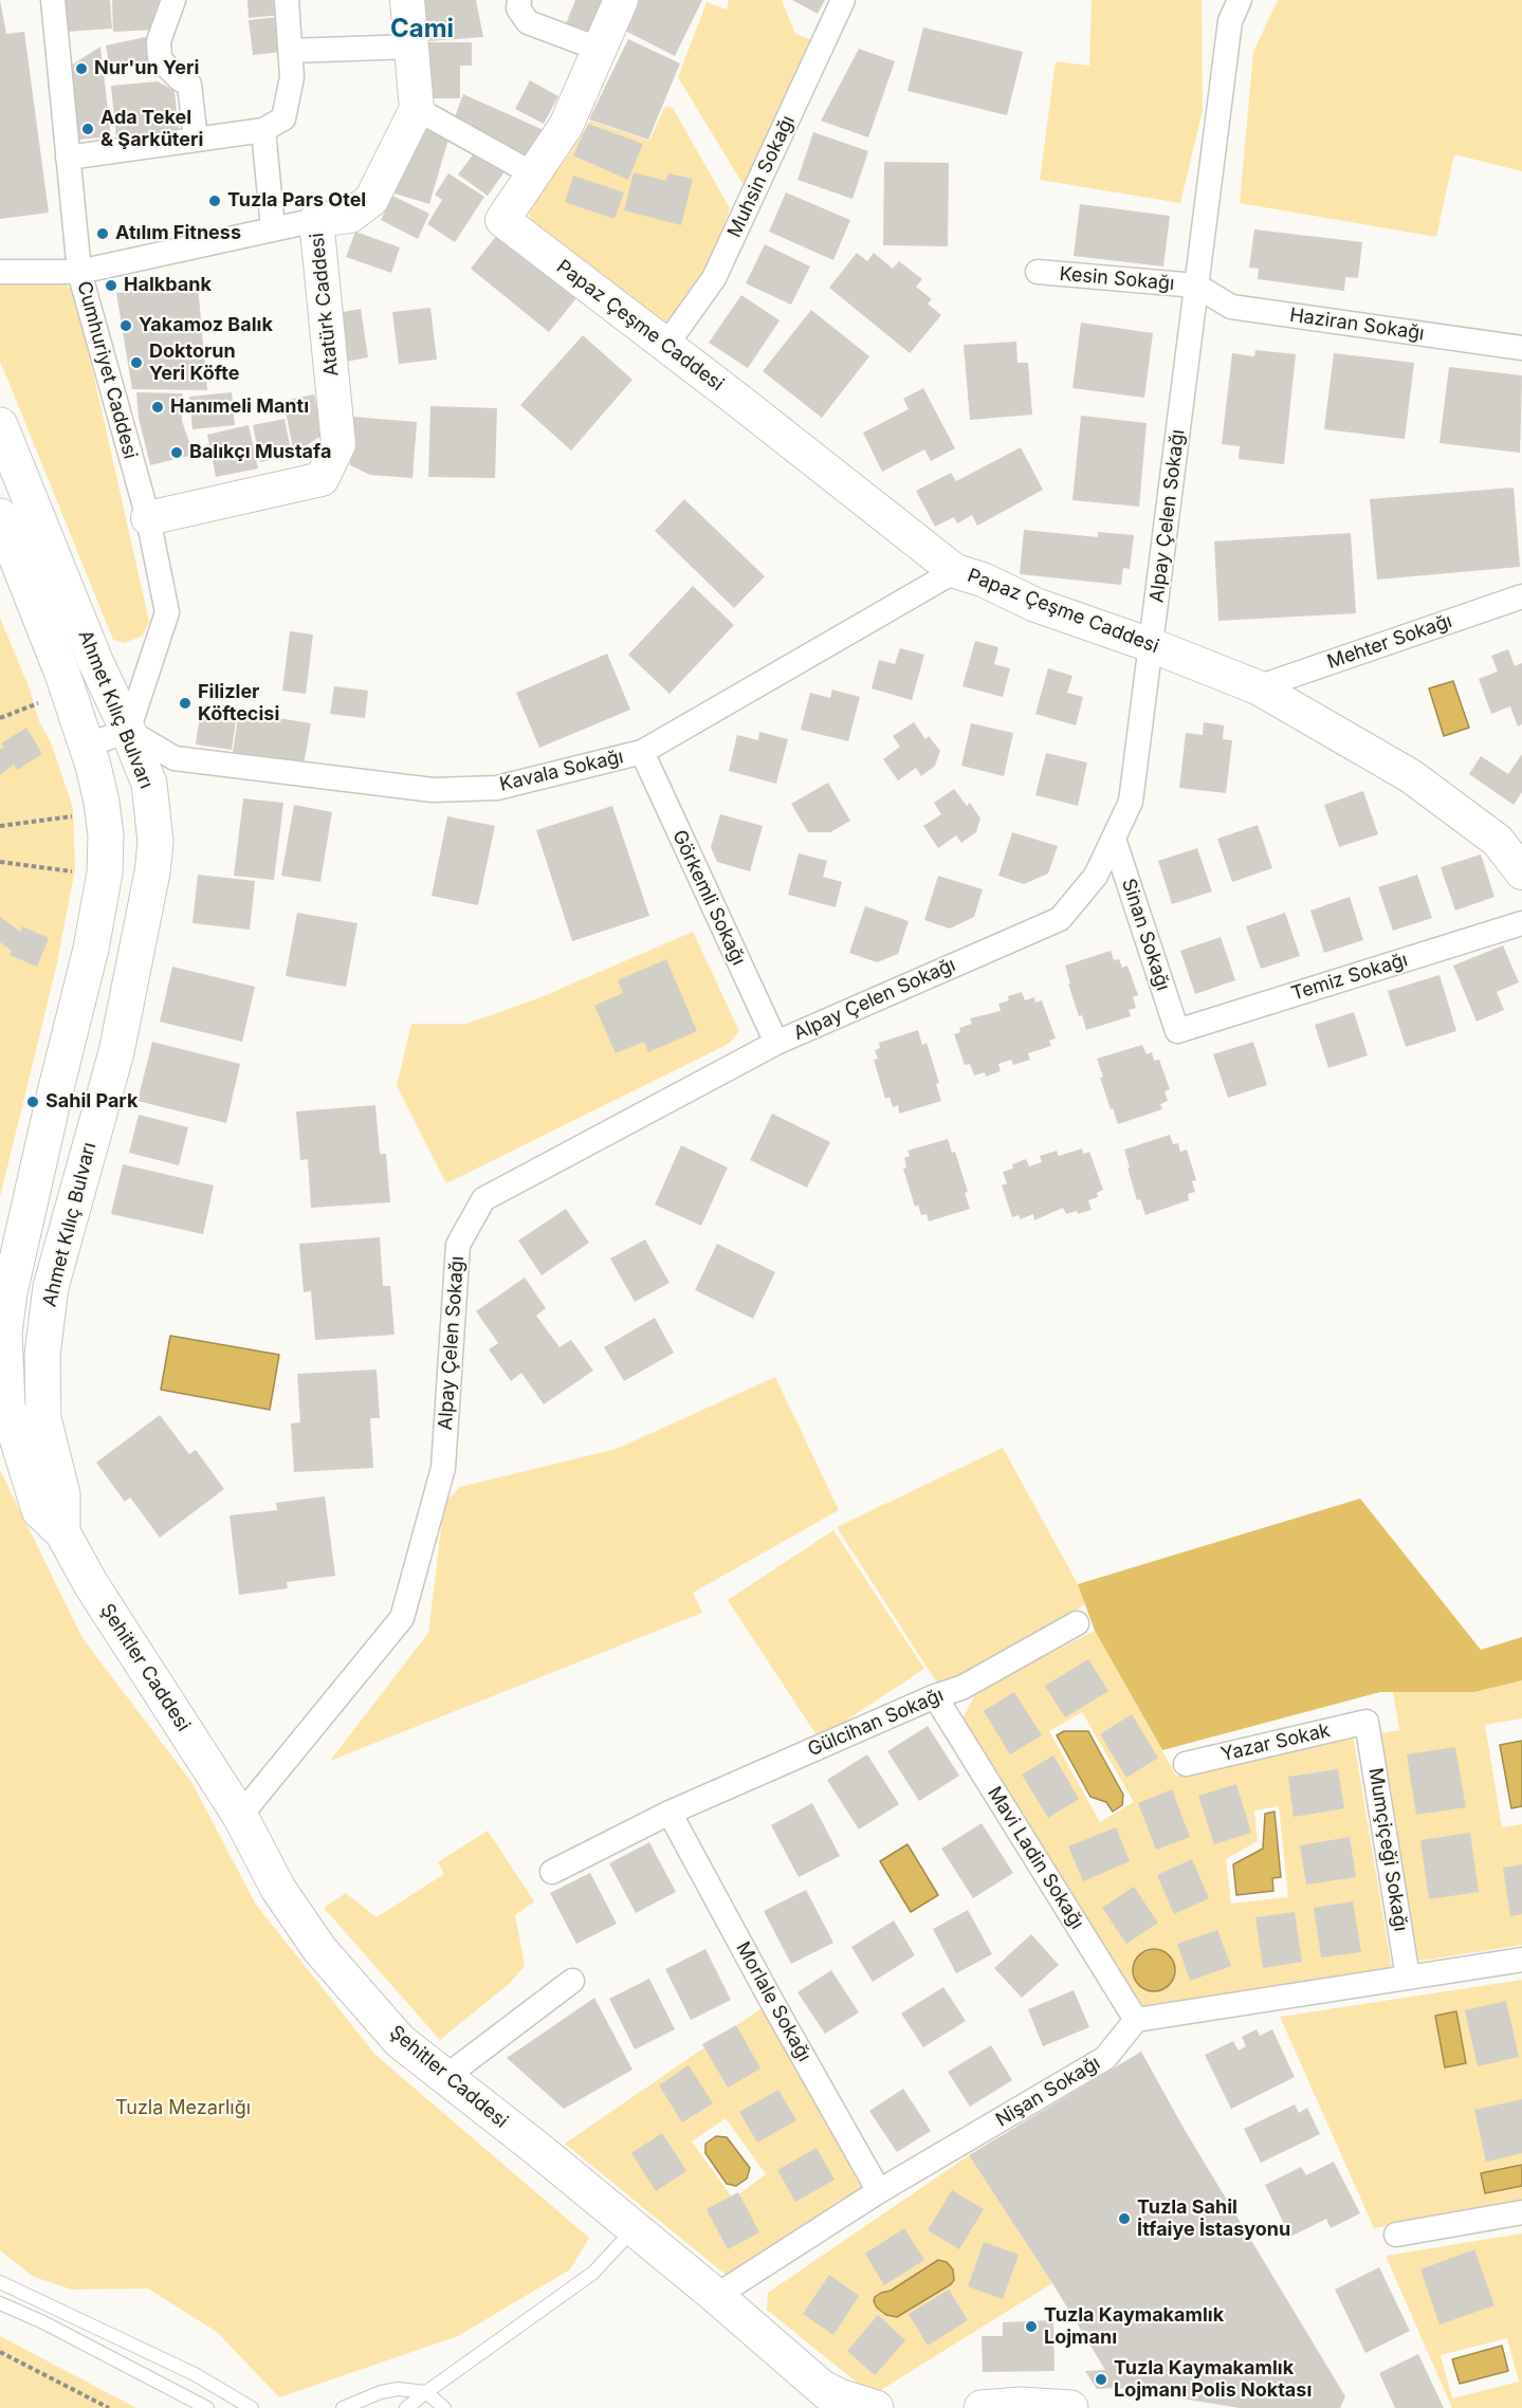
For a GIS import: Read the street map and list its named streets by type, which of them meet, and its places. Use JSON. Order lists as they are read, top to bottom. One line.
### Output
{"streets":{"main road":["Ahmet Kılıç Bulvarı","Şehitler Caddesi"],"street":["Muhsin Sokağı","Kesin Sokağı","Atatürk Caddesi","Haziran Sokağı","Papaz Çeşme Caddesi","Cumhuriyet Caddesi","Alpay Çelen Sokağı","Mehter Sokağı","Kavala Sokağı","Görkemli Sokağı","Sinan Sokağı","Temiz Sokağı","Gülcihan Sokağı","Yazar Sokak","Mumçiçeği Sokağı","Mavi Ladin Sokağı","Morlale Sokağı","Nişan Sokağı"]},"crossings":[["Muhsin Sokağı","Papaz Çeşme Caddesi"],["Kesin Sokağı","Haziran Sokağı"],["Kesin Sokağı","Alpay Çelen Sokağı"],["Atatürk Caddesi","Cumhuriyet Caddesi"],["Haziran Sokağı","Alpay Çelen Sokağı"],["Papaz Çeşme Caddesi","Alpay Çelen Sokağı"],["Papaz Çeşme Caddesi","Mehter Sokağı"],["Papaz Çeşme Caddesi","Kavala Sokağı"],["Cumhuriyet Caddesi","Ahmet Kılıç Bulvarı"],["Cumhuriyet Caddesi","Kavala Sokağı"],["Alpay Çelen Sokağı","Görkemli Sokağı"],["Alpay Çelen Sokağı","Sinan Sokağı"],["Alpay Çelen Sokağı","Şehitler Caddesi"],["Ahmet Kılıç Bulvarı","Kavala Sokağı"],["Ahmet Kılıç Bulvarı","Şehitler Caddesi"],["Kavala Sokağı","Görkemli Sokağı"],["Sinan Sokağı","Temiz Sokağı"],["Şehitler Caddesi","Nişan Sokağı"],["Gülcihan Sokağı","Mavi Ladin Sokağı"],["Gülcihan Sokağı","Morlale Sokağı"],["Yazar Sokak","Mumçiçeği Sokağı"],["Mavi Ladin Sokağı","Nişan Sokağı"],["Morlale Sokağı","Nişan Sokağı"]],"districts":["Cami"],"parks":["Tuzla Mezarlığı"],"places":["Nur'un Yeri","Ada Tekel & Şarküteri","Tuzla Pars Otel","Atılım Fitness","Halkbank","Yakamoz Balık","Doktorun Yeri Köfte","Hanımeli Mantı","Balıkçı Mustafa","Filizler Köftecisi","Sahil Park","Tuzla Sahil İtfaiye İstasyonu","Tuzla Kaymakamlık Lojmanı","Tuzla Kaymakamlık Lojmanı Polis Noktası"]}
